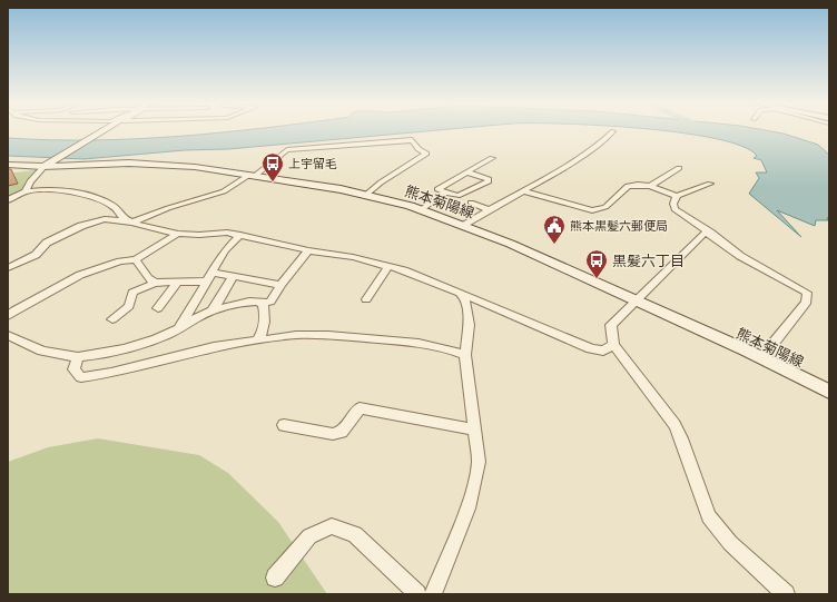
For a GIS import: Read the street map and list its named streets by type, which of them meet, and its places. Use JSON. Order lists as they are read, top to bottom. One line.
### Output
{"streets":{"main road":["熊本菊陽線"]},"places":{"bus stop":["上宇留毛","黒髪六丁目"],"public building":["熊本黒髪六郵便局"]}}
